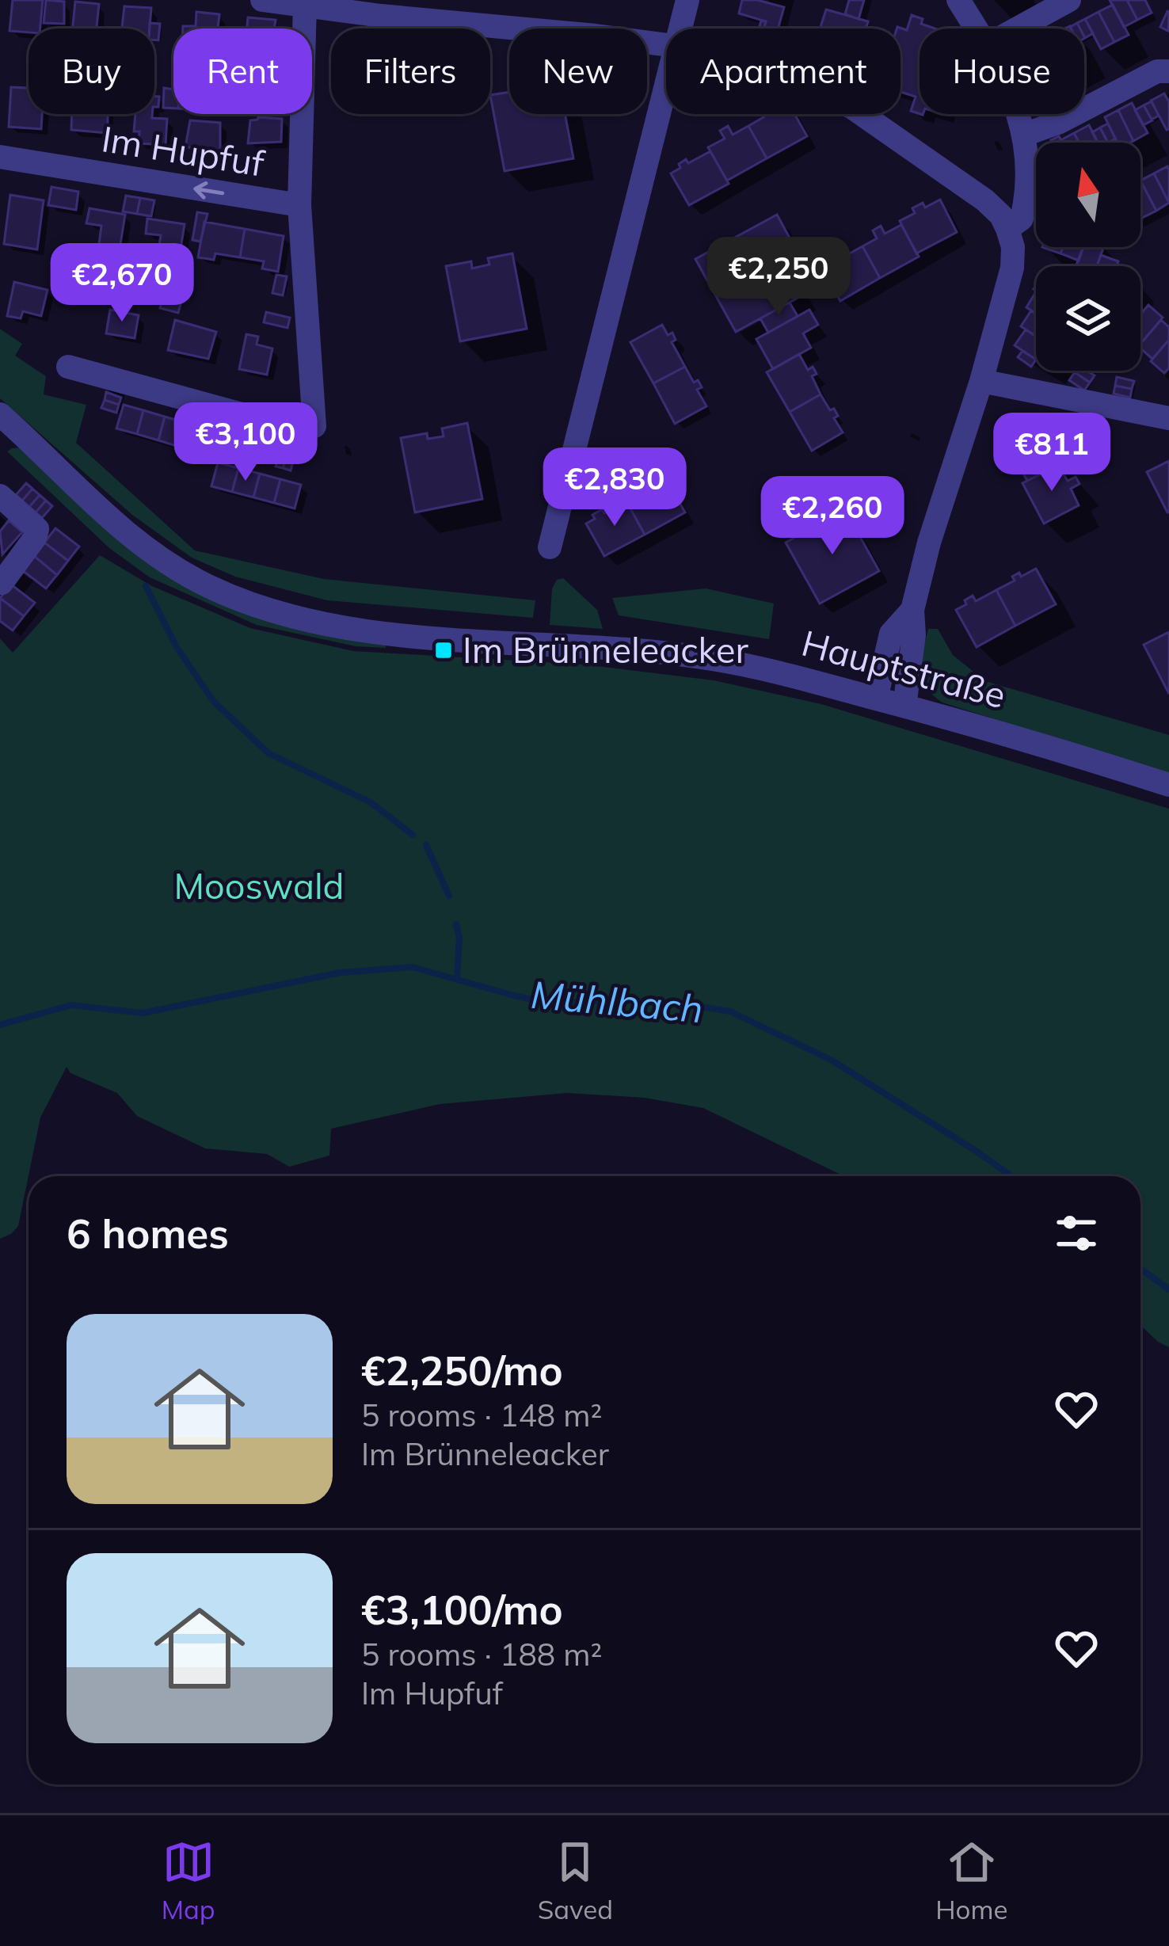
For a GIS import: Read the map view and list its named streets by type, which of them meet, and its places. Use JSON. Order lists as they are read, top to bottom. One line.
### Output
{"streets":{"street":["Im Hupfuf","Hauptstraße"]},"water":["Mühlbach"],"parks":["Mooswald"],"places":{"transit":["Im Brünneleacker"]},"north":"top","page":{"chip":["Buy","Rent","Filters","New","Apartment","House"],"price":["€2,250","€2,670","€3,100","€811","€2,830","€2,260"],"heading":"6 homes","list":[{"name":"€2,250/mo","note":"5 rooms · 148 m² · Im Brünneleacker"},{"name":"€3,100/mo","note":"5 rooms · 188 m² · Im Hupfuf"}],"tabs":["Map","Saved","Home"]}}
